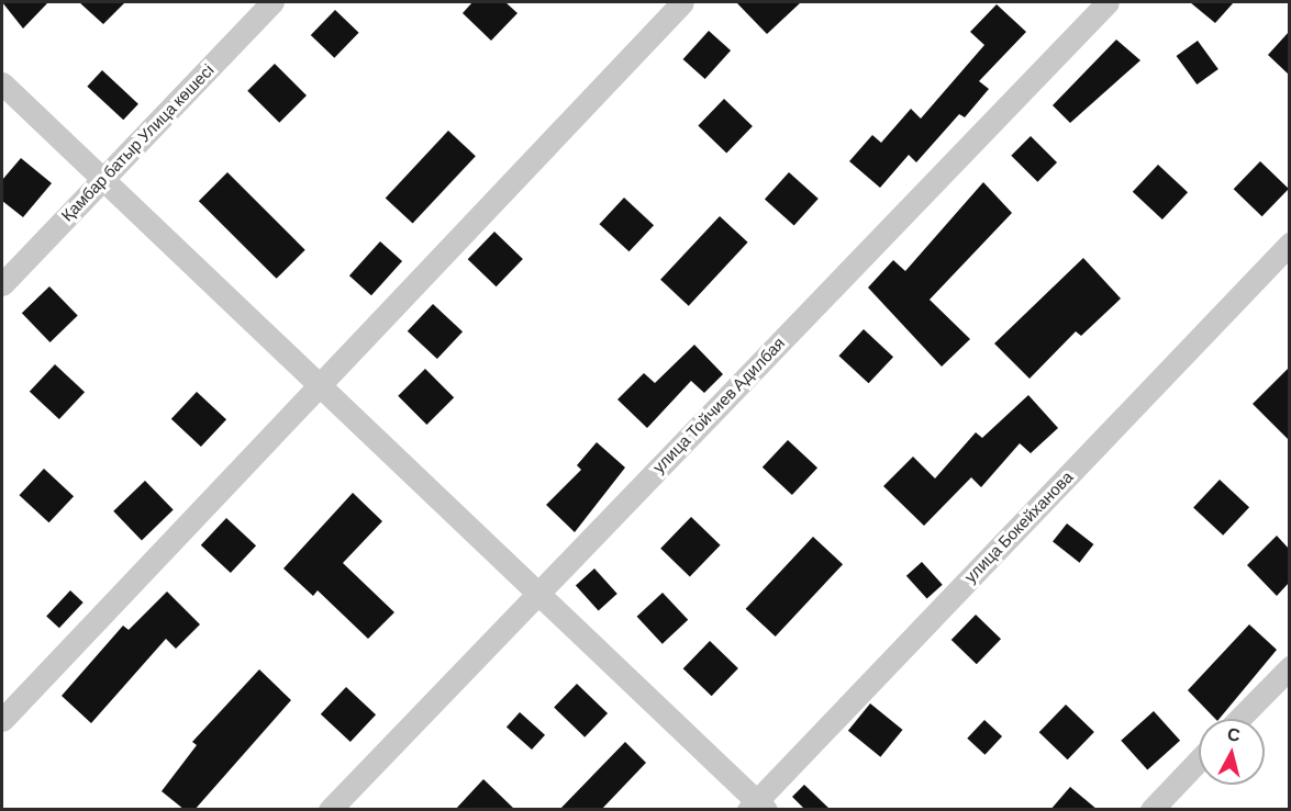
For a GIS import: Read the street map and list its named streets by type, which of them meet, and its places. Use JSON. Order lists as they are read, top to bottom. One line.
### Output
{"streets":{"street":["Қамбар батыр Улица көшесі","улица Тойчиев Адилбая","улица Бокейханова"]},"north":"top"}
